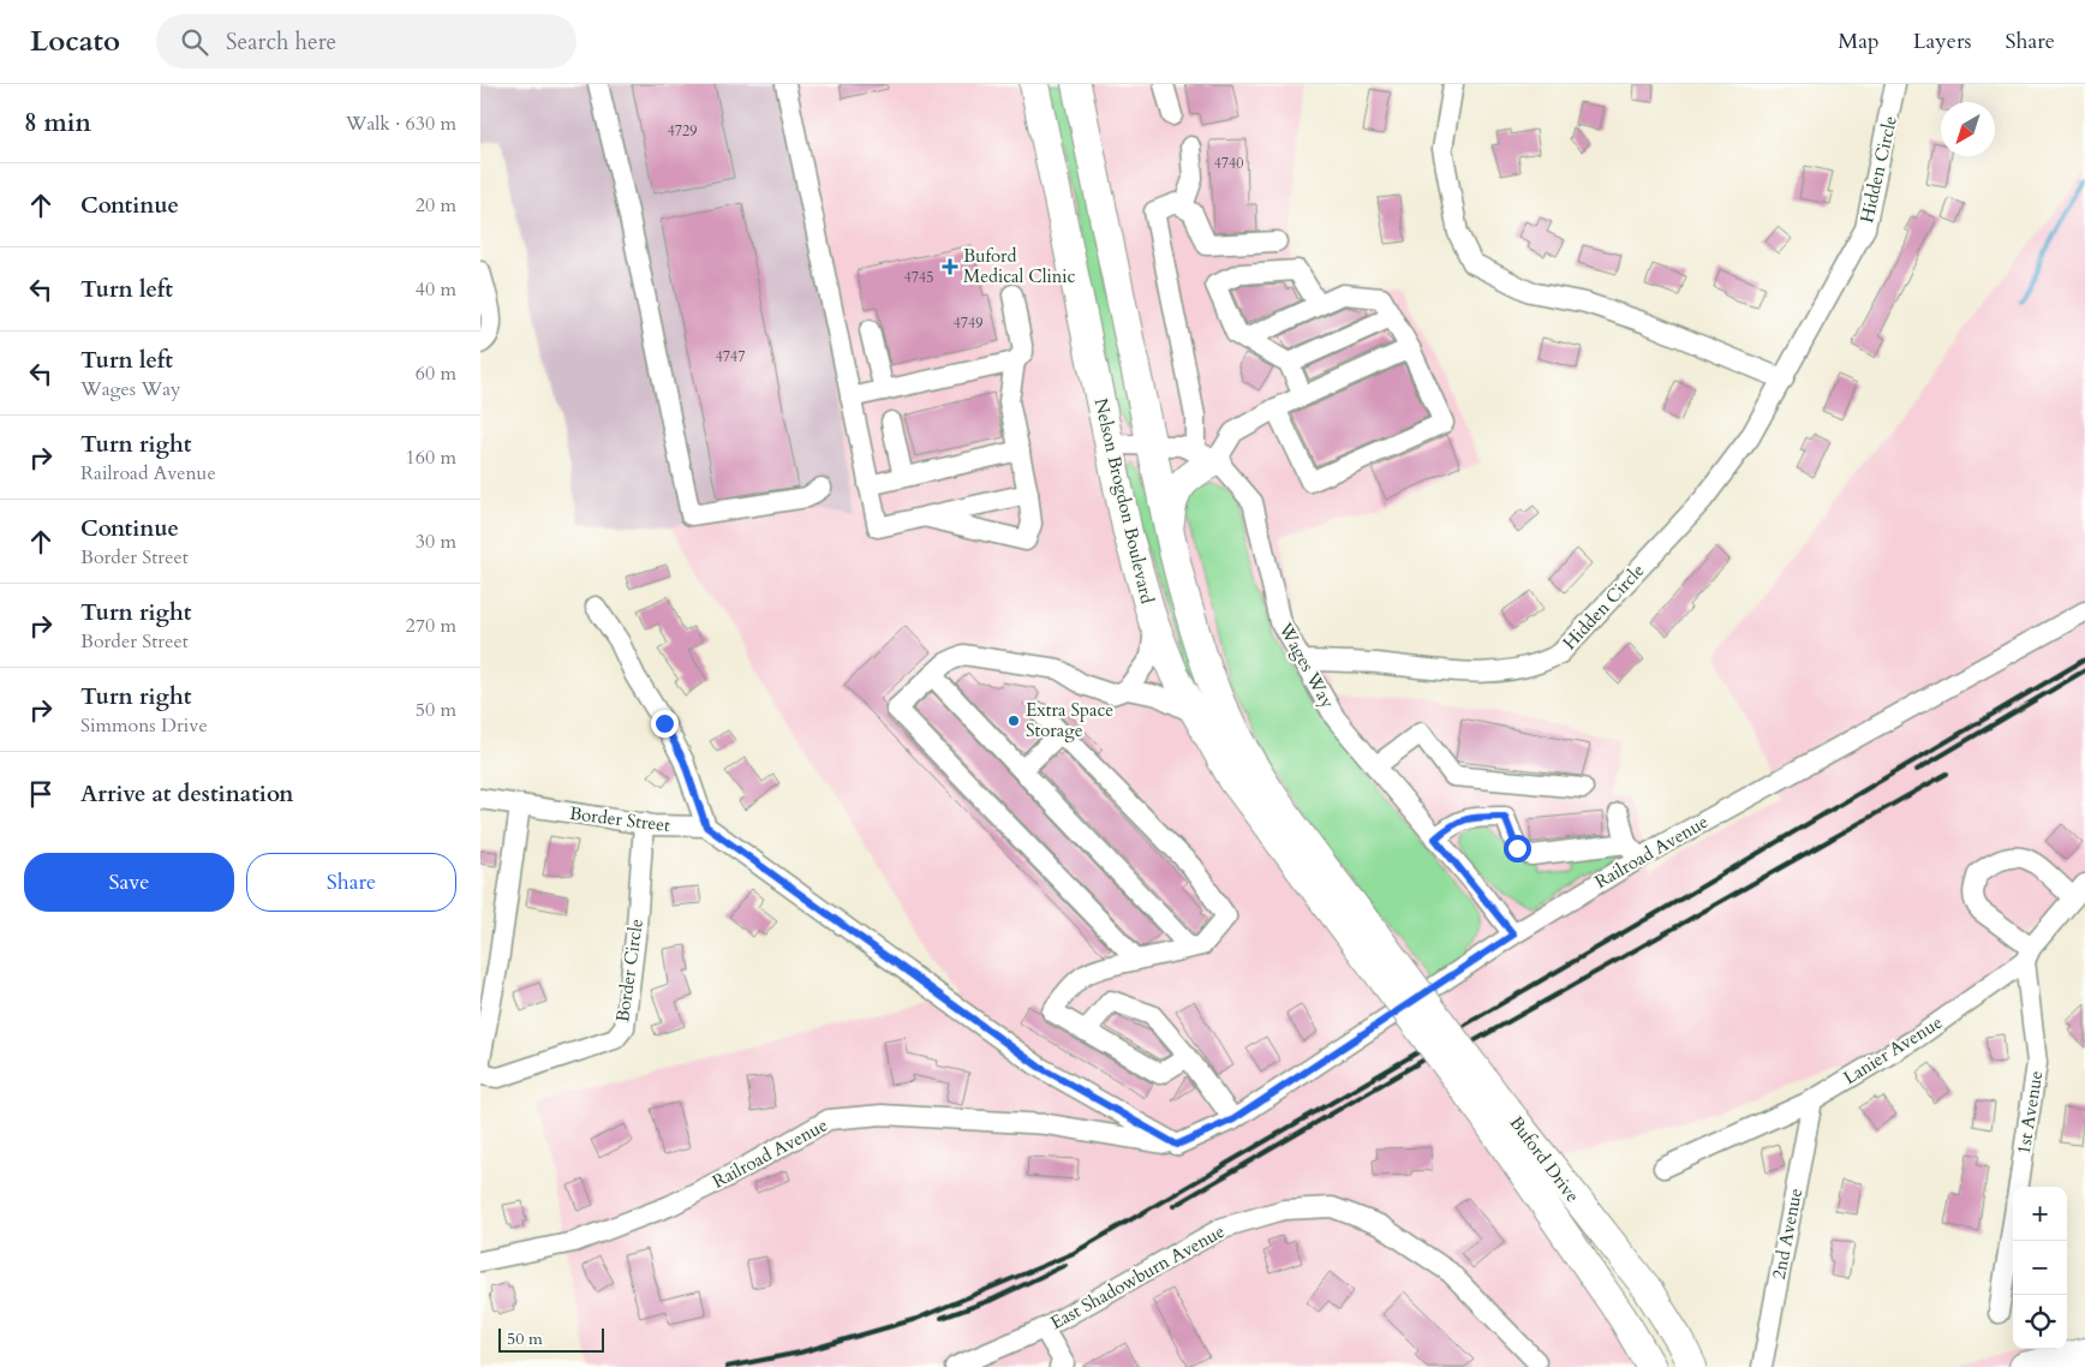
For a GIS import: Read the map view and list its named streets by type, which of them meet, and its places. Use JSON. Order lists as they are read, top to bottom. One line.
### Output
{"streets":{"highway":["Nelson Brogdon Boulevard","Buford Drive"],"street":["Hidden Circle","Wages Way","Border Street","Railroad Avenue","Border Circle","Lanier Avenue","1st Avenue","2nd Avenue","East Shadowburn Avenue"]},"crossings":[["Hidden Circle","Wages Way"],["Nelson Brogdon Boulevard","Buford Drive"],["Wages Way","Railroad Avenue"],["Border Street","Border Circle"],["Lanier Avenue","1st Avenue"],["Lanier Avenue","2nd Avenue"]],"places":{"health":["Buford Medical Clinic"],"other":["Extra Space Storage"]},"house_numbers":["4729","4740","4745","4749","4747"],"scale_bar":"50 m","north":"bottom left","page":{"header":"Locato","search":"Search here","nav":["Map","Layers","Share"],"heading":["8 min","Walk · 630 m"],"list":[["Continue","20 m"],["Turn left","40 m"],["Turn left","Wages Way","60 m"],["Turn right","Railroad Avenue","160 m"],["Continue","Border Street","30 m"],["Turn right","Border Street","270 m"],["Turn right","Simmons Drive","50 m"],"Arrive at destination"],"buttons":["Save","Share"],"map_buttons":["+","−"],"scale":"50 m"}}
